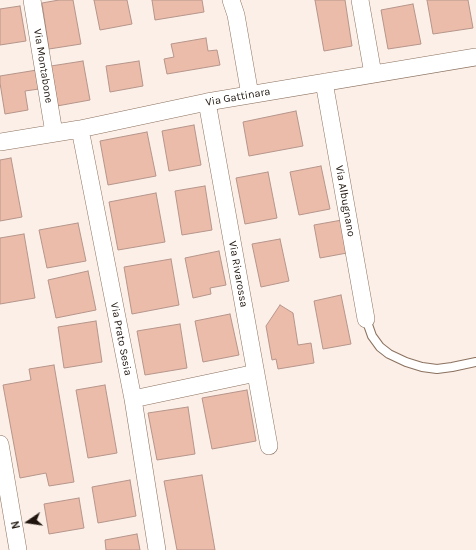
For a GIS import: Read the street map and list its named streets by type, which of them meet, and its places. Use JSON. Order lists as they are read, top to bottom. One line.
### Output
{"streets":{"street":["Via Montabone","Via Gattinara","Via Albugnano","Via Rivarossa","Via Prato Sesia"]},"crossings":[["Via Montabone","Via Gattinara"],["Via Gattinara","Via Albugnano"],["Via Gattinara","Via Rivarossa"],["Via Gattinara","Via Prato Sesia"]],"north":"left"}
